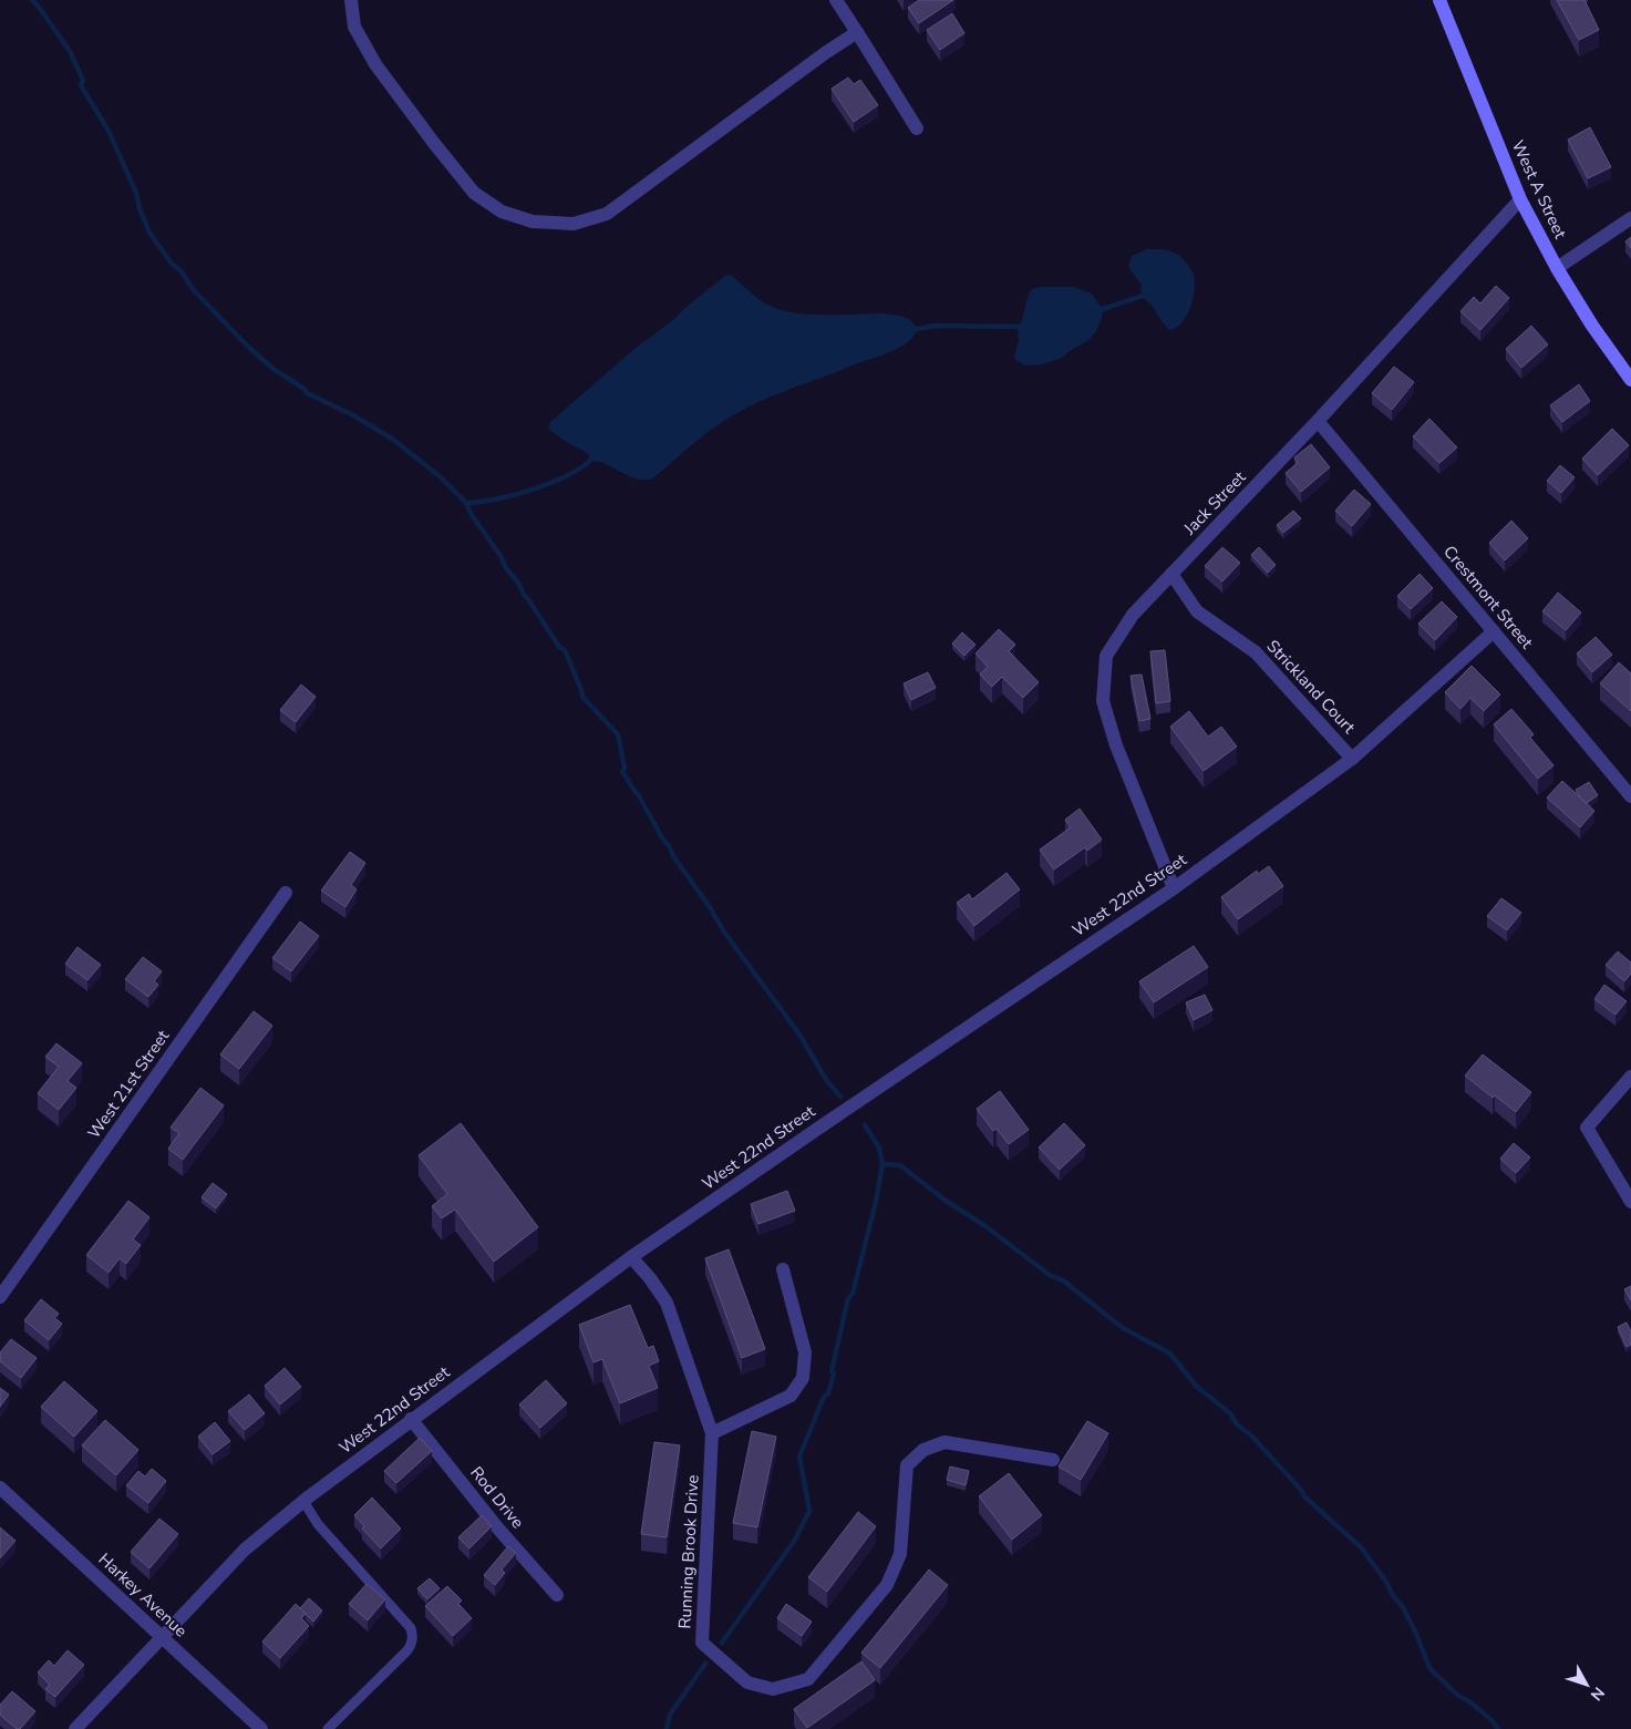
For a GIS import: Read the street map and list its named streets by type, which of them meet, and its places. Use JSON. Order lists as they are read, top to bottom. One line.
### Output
{"streets":{"street":["West A Street","Jack Street","Crestmont Street","Strickland Court","West 22nd Street","West 21st Street","Rod Drive","Running Brook Drive","Harkey Avenue"]},"crossings":[["West A Street","Jack Street"],["Jack Street","Crestmont Street"],["Jack Street","Strickland Court"],["Jack Street","West 22nd Street"],["Crestmont Street","West 22nd Street"],["Strickland Court","West 22nd Street"],["West 22nd Street","Rod Drive"],["West 22nd Street","Running Brook Drive"],["West 22nd Street","Harkey Avenue"]],"north":"bottom right"}
